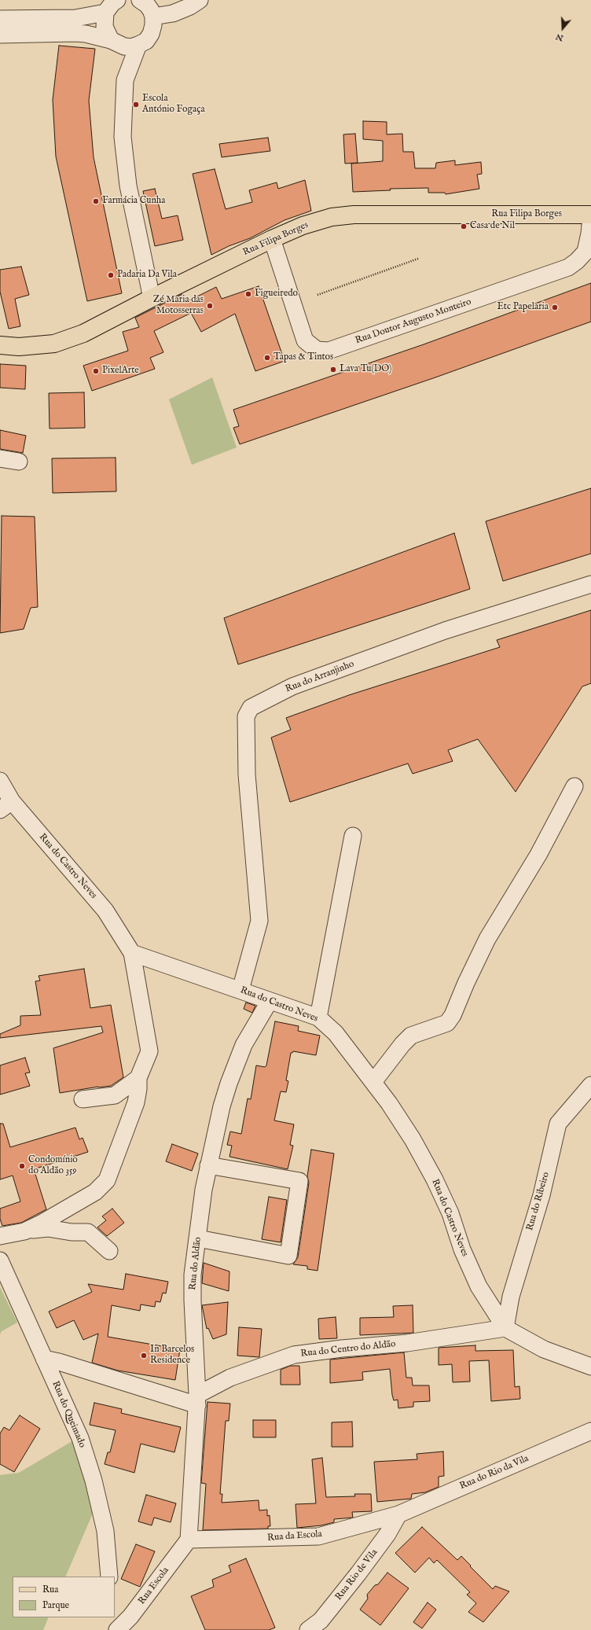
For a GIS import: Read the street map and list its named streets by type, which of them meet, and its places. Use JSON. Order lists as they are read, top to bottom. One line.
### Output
{"streets":{"main road":["Rua Filipa Borges"],"street":["Rua Doutor Augusto Monteiro","Rua do Arranjinho","Rua do Castro Neves","Rua do Ribeiro","Rua do Aldão","Rua do Centro do Aldão","Rua do Queimado","Rua do Rio da Vila","Rua da Escola","Rua Rio de Vila","Rua Escola"]},"crossings":[["Rua Filipa Borges","Rua Doutor Augusto Monteiro"],["Rua do Arranjinho","Rua do Castro Neves"],["Rua do Castro Neves","Rua do Ribeiro"],["Rua do Castro Neves","Rua do Aldão"],["Rua do Castro Neves","Rua do Centro do Aldão"],["Rua do Ribeiro","Rua do Centro do Aldão"],["Rua do Aldão","Rua do Centro do Aldão"],["Rua do Aldão","Rua da Escola"],["Rua do Aldão","Rua Escola"],["Rua do Rio da Vila","Rua da Escola"],["Rua do Rio da Vila","Rua Rio de Vila"],["Rua da Escola","Rua Rio de Vila"],["Rua da Escola","Rua Escola"]],"places":["Escola António Fogaça","Farmácia Cunha","Casa de Nil","Padaria Da Vila","Figueiredo","Zé Maria das Motosserras","Etc Papelaria","Tapas & Tintos","Lava Tu(DO)","PixelArte","Condomínio do Aldão 359","In Barcelos Residence"],"legend":["Rua","Parque"],"north":"bottom"}
